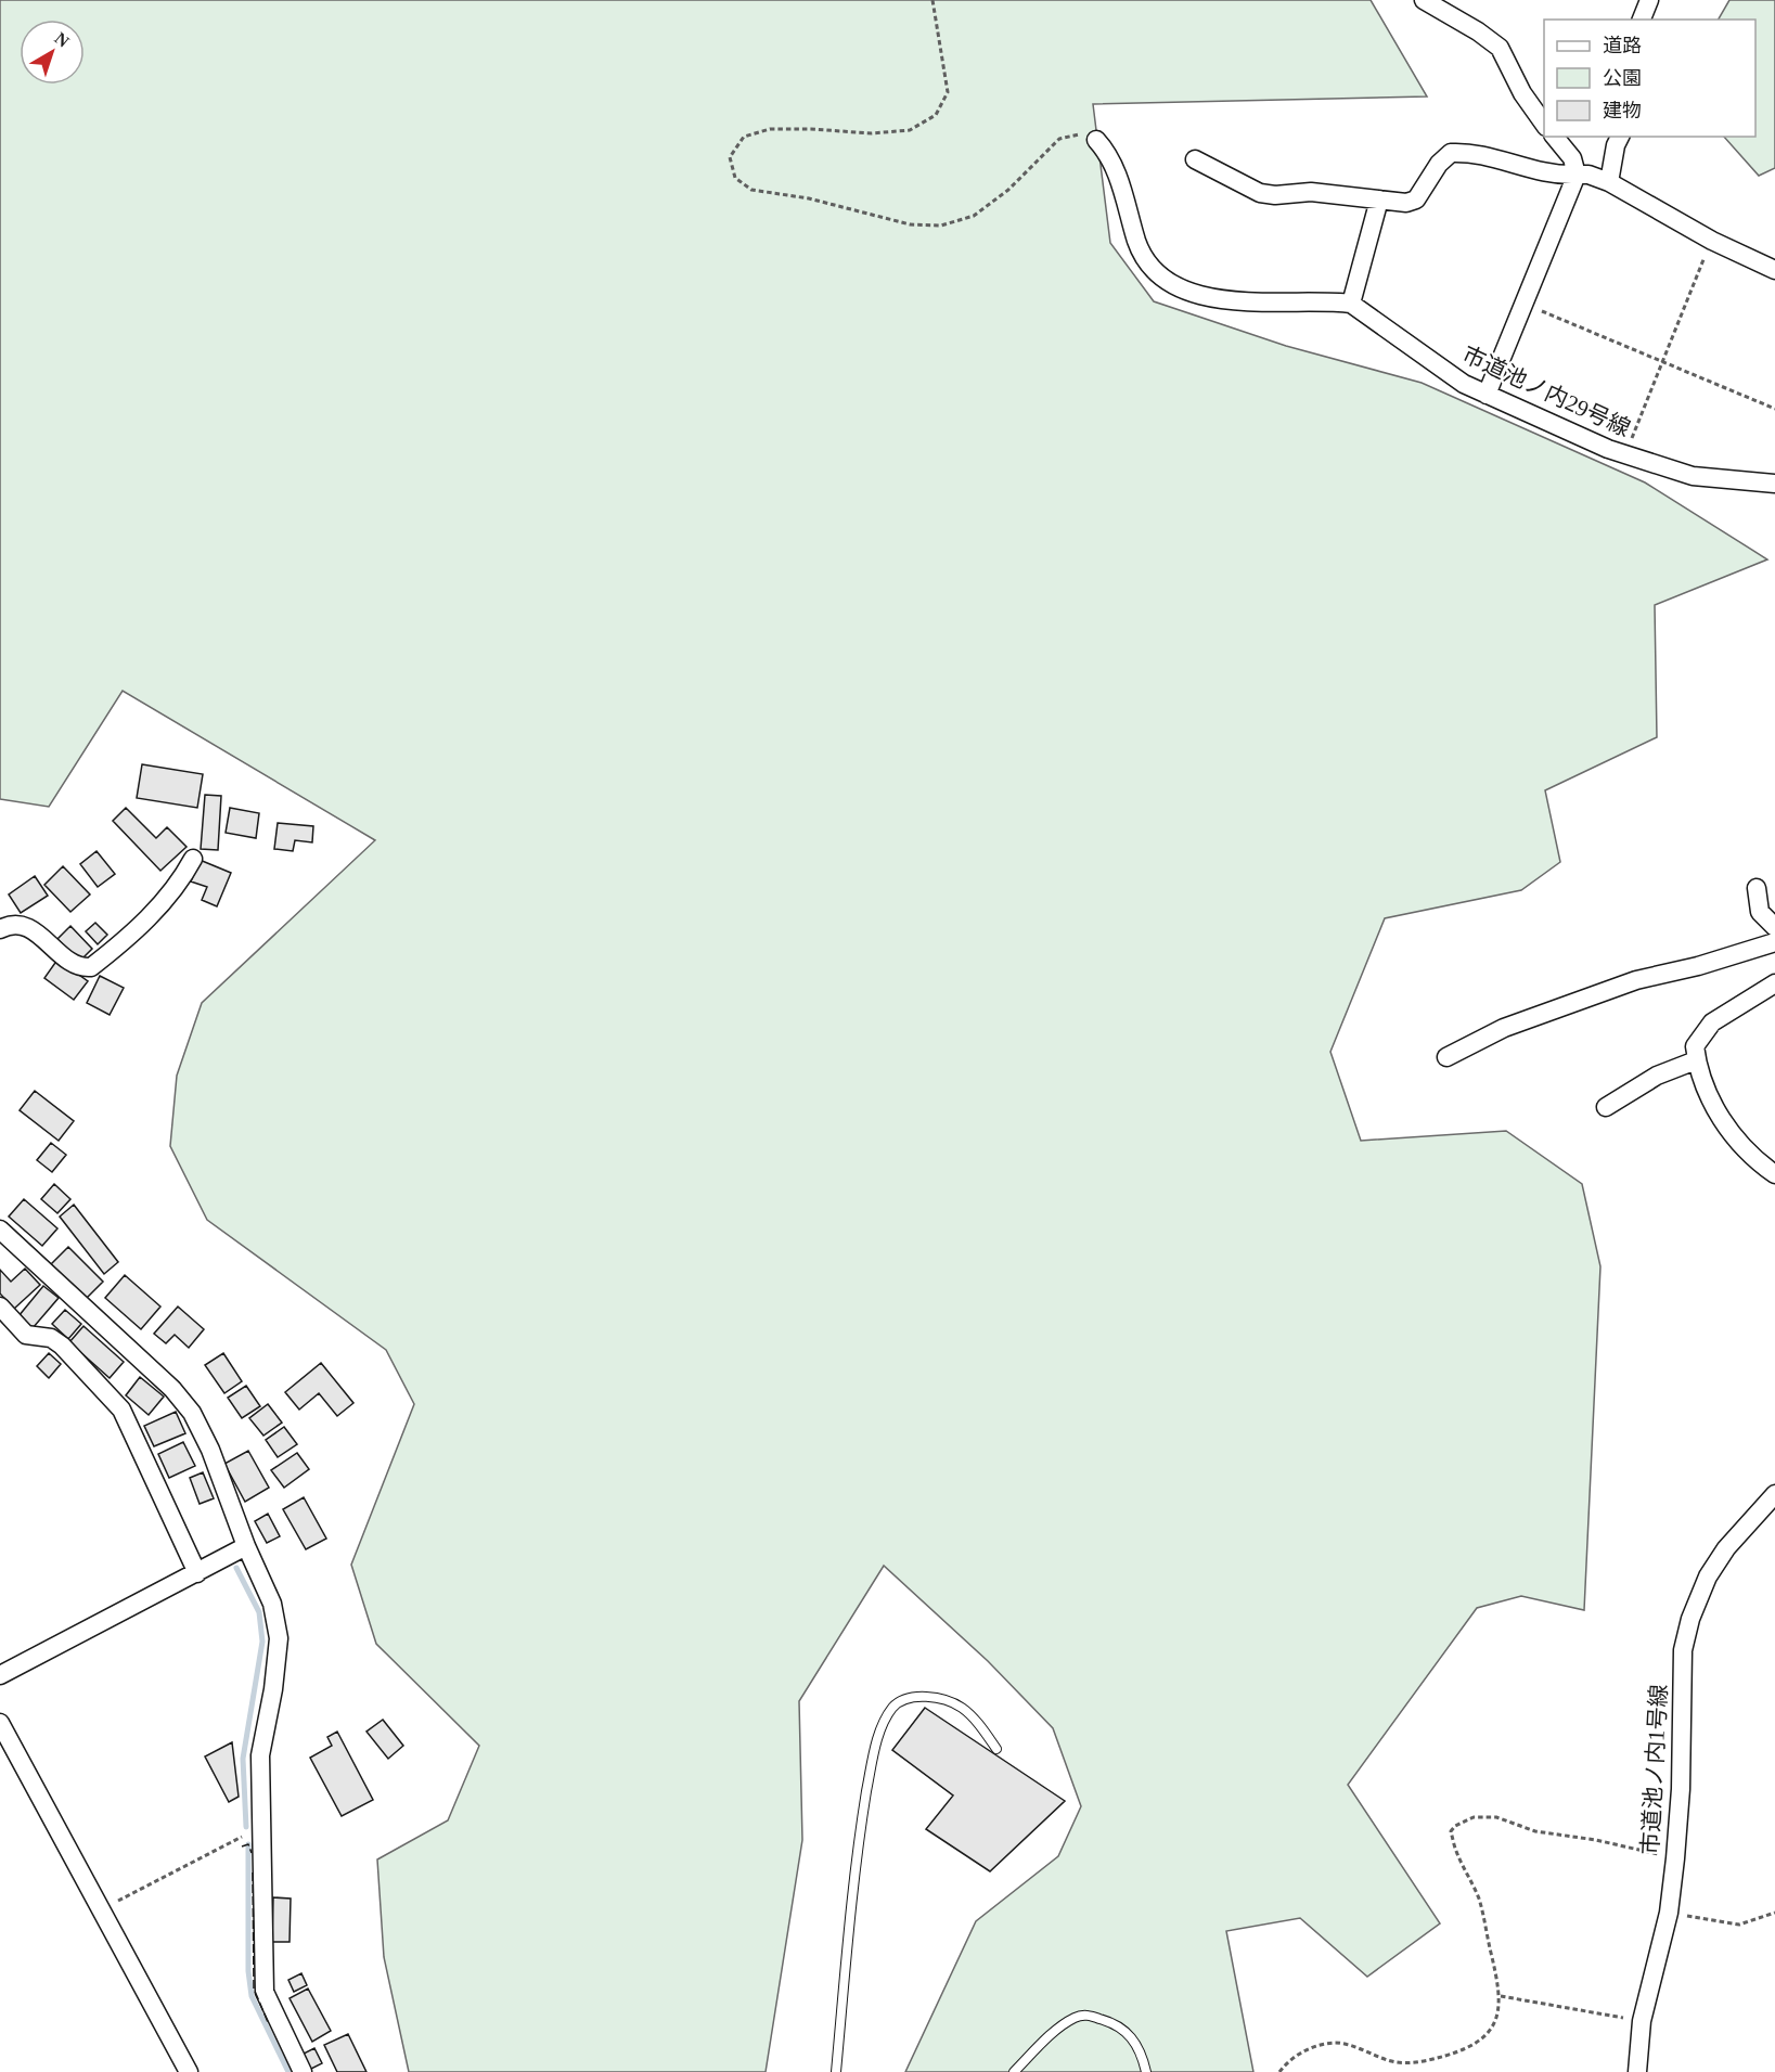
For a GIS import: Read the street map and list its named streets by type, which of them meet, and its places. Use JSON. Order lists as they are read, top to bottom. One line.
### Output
{"streets":{"street":["市道池ノ内29号線","市道池ノ内1号線"]},"legend":["道路","公園","建物"],"north":"top right"}
